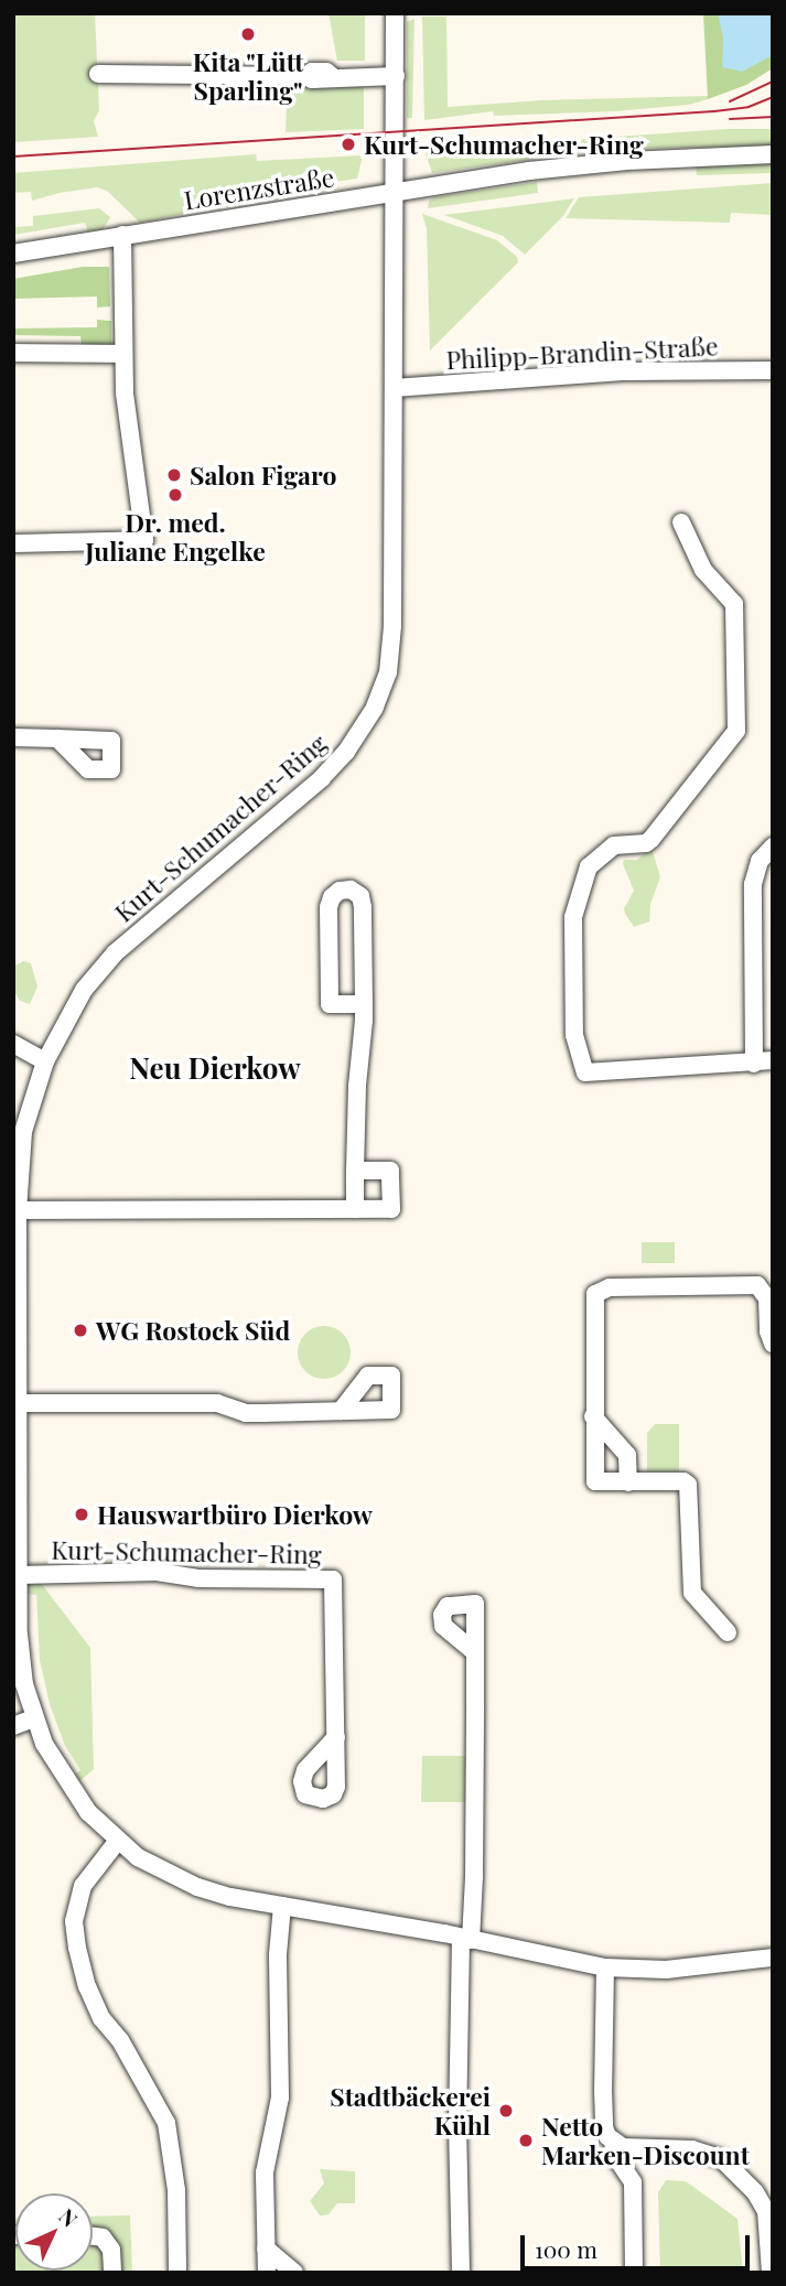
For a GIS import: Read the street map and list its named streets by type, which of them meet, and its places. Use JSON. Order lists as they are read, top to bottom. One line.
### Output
{"streets":{"street":["Lorenzstraße","Philipp-Brandin-Straße","Kurt-Schumacher-Ring"]},"crossings":[["Lorenzstraße","Kurt-Schumacher-Ring"],["Philipp-Brandin-Straße","Kurt-Schumacher-Ring"]],"districts":["Neu Dierkow"],"places":["Kita \"Lütt Sparling\"","Kurt-Schumacher-Ring","Salon Figaro","Dr. med. Juliane Engelke","WG Rostock Süd","Hauswartbüro Dierkow","Stadtbäckerei Kühl","Netto Marken-Discount"],"scale_bar":"100 m","north":"top right"}
